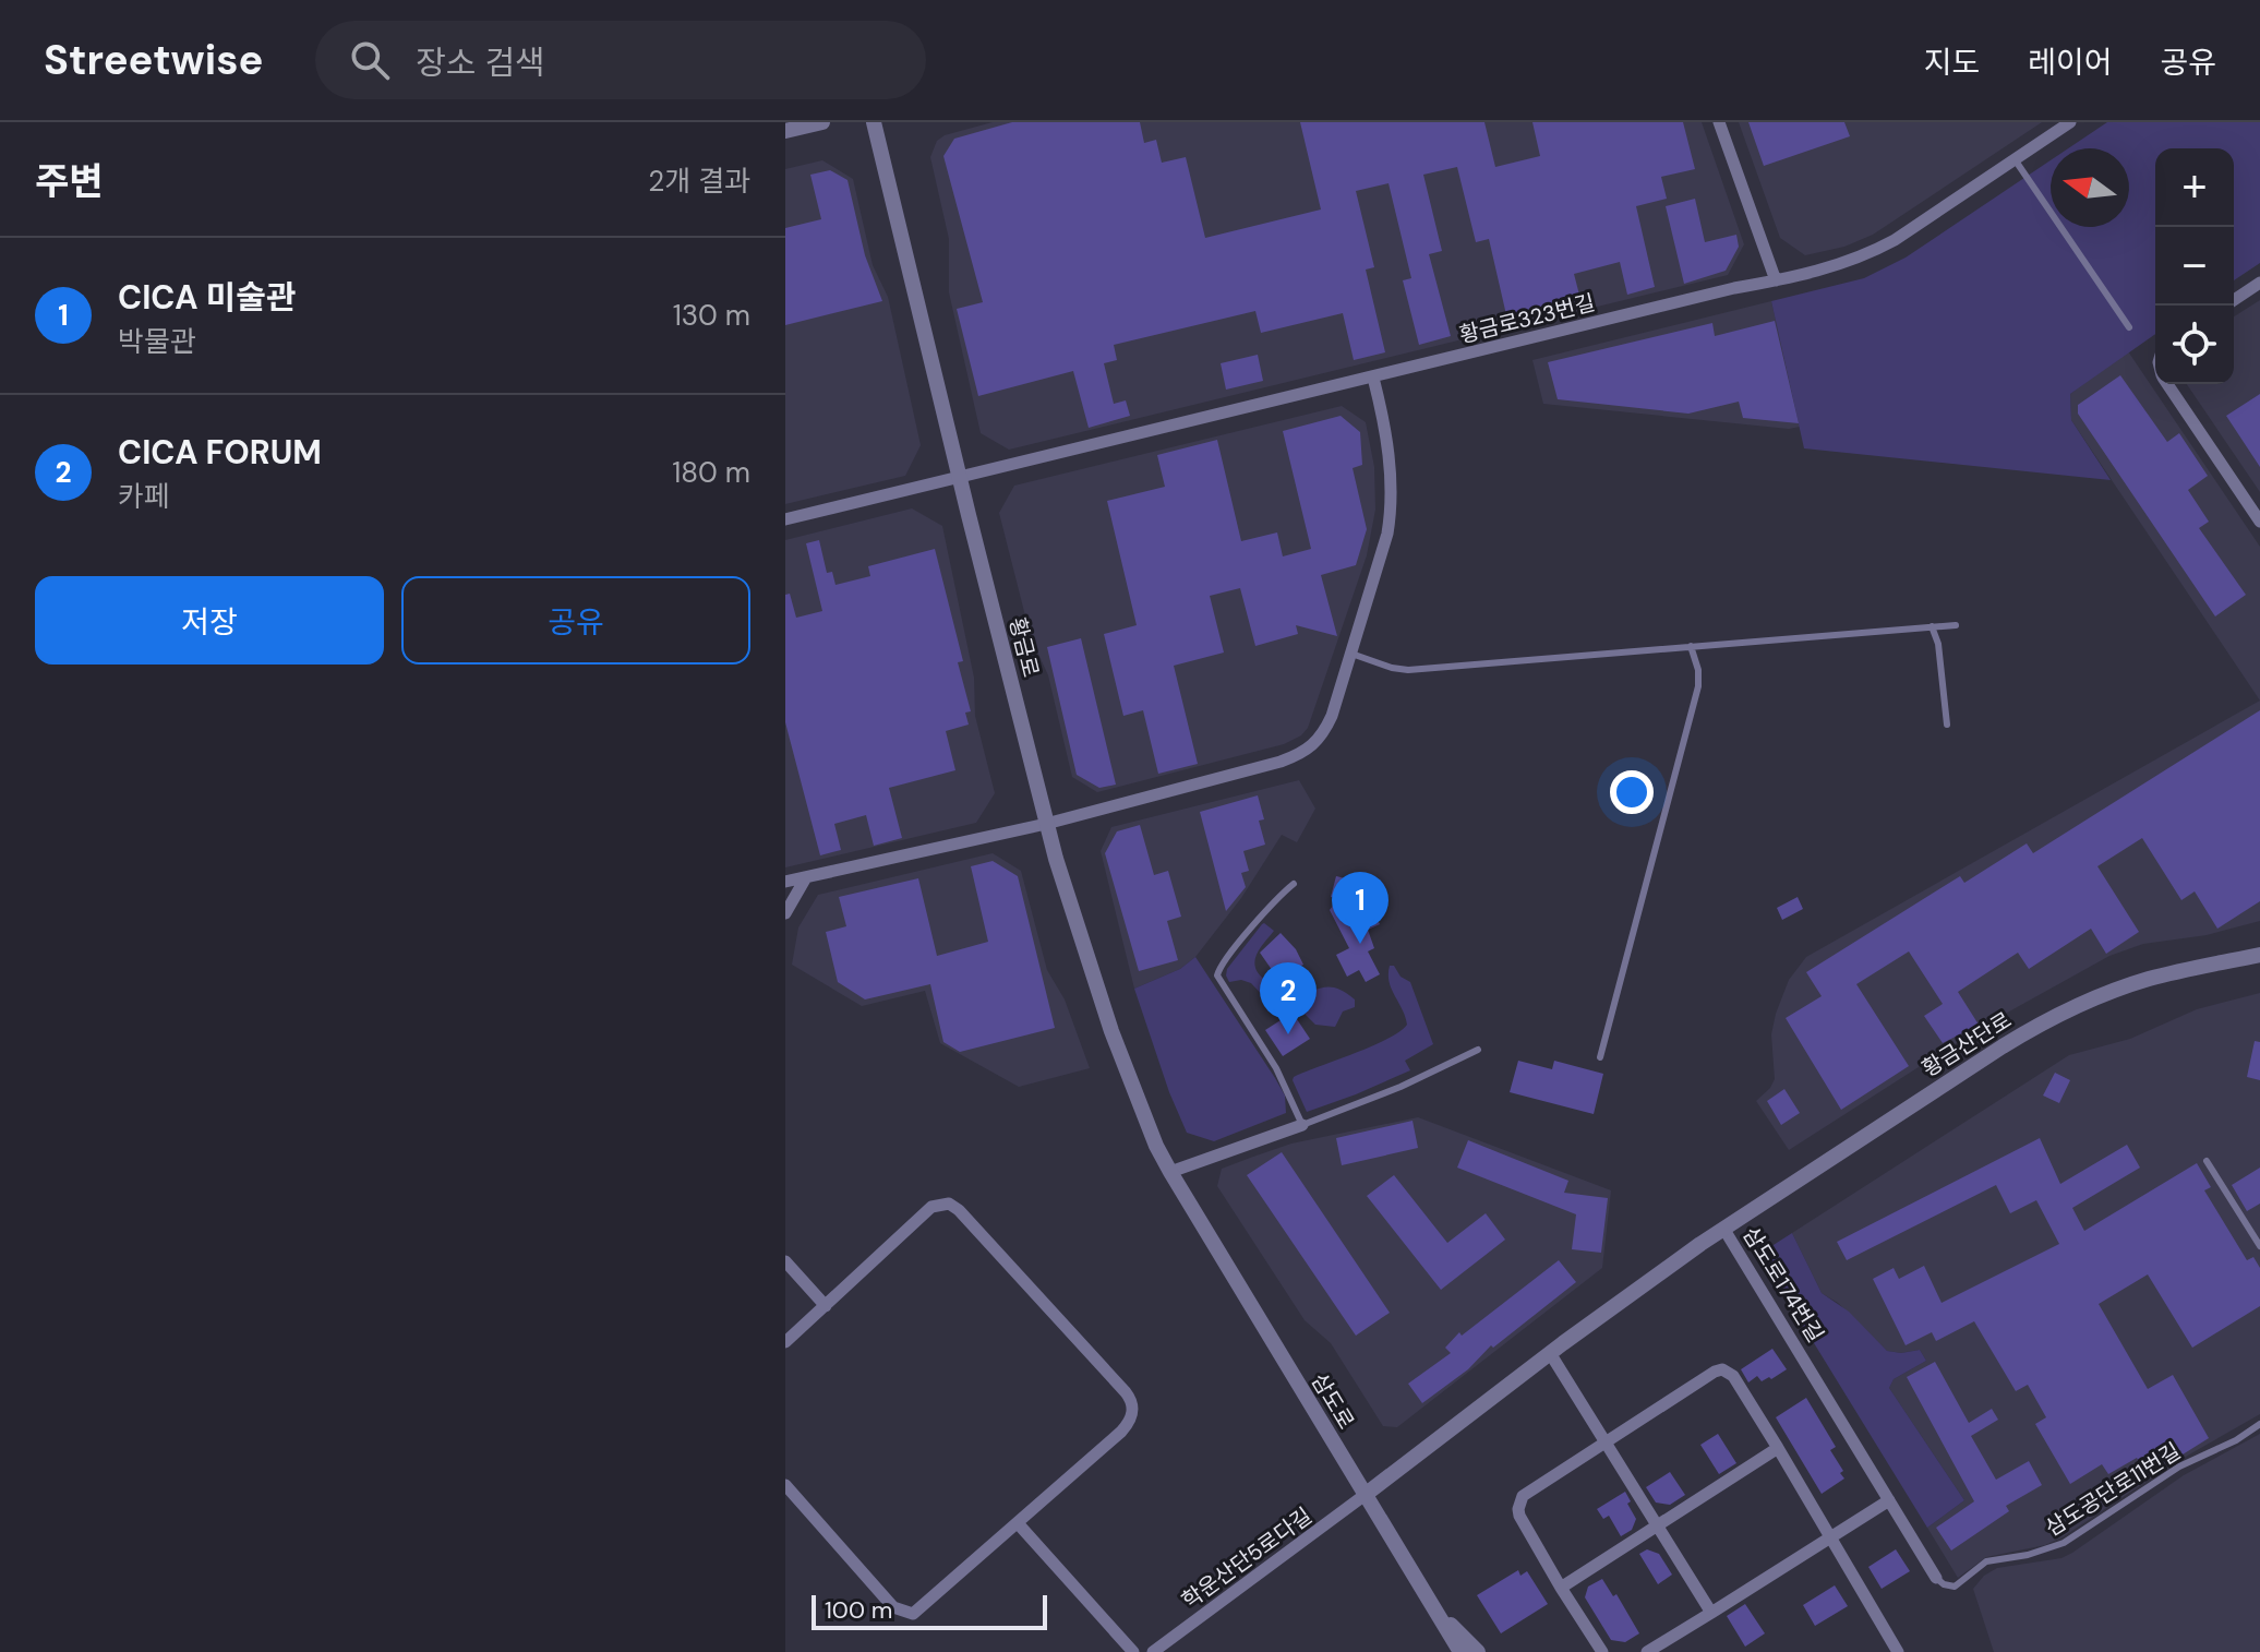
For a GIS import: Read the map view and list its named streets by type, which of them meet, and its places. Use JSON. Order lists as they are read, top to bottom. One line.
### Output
{"streets":{"street":["황금로323번길","황금로","황금산단로","삼도로174번길","삼도로","학운산단5로다길"],"lane":["삼도공단로11번길"]},"crossings":[["황금로323번길","황금로"],["황금로","삼도로"],["황금산단로","삼도로174번길"],["삼도로174번길","삼도로"],["삼도로174번길","삼도공단로11번길"],["삼도로174번길","학운산단5로다길"],["삼도로","학운산단5로다길"]],"scale_bar":"100 m","north":"left","page":{"header":"Streetwise","search":"장소 검색","nav":["지도","레이어","공유"],"heading":["주변","2개 결과"],"map_buttons":["+","−"],"list":[{"mark":"1","name":"CICA 미술관","note":"박물관","value":"130 m"},{"mark":"2","name":"CICA FORUM","note":"카페","value":"180 m"}],"buttons":["저장","공유"],"pins":["1","2"],"scale":"100 m"}}
